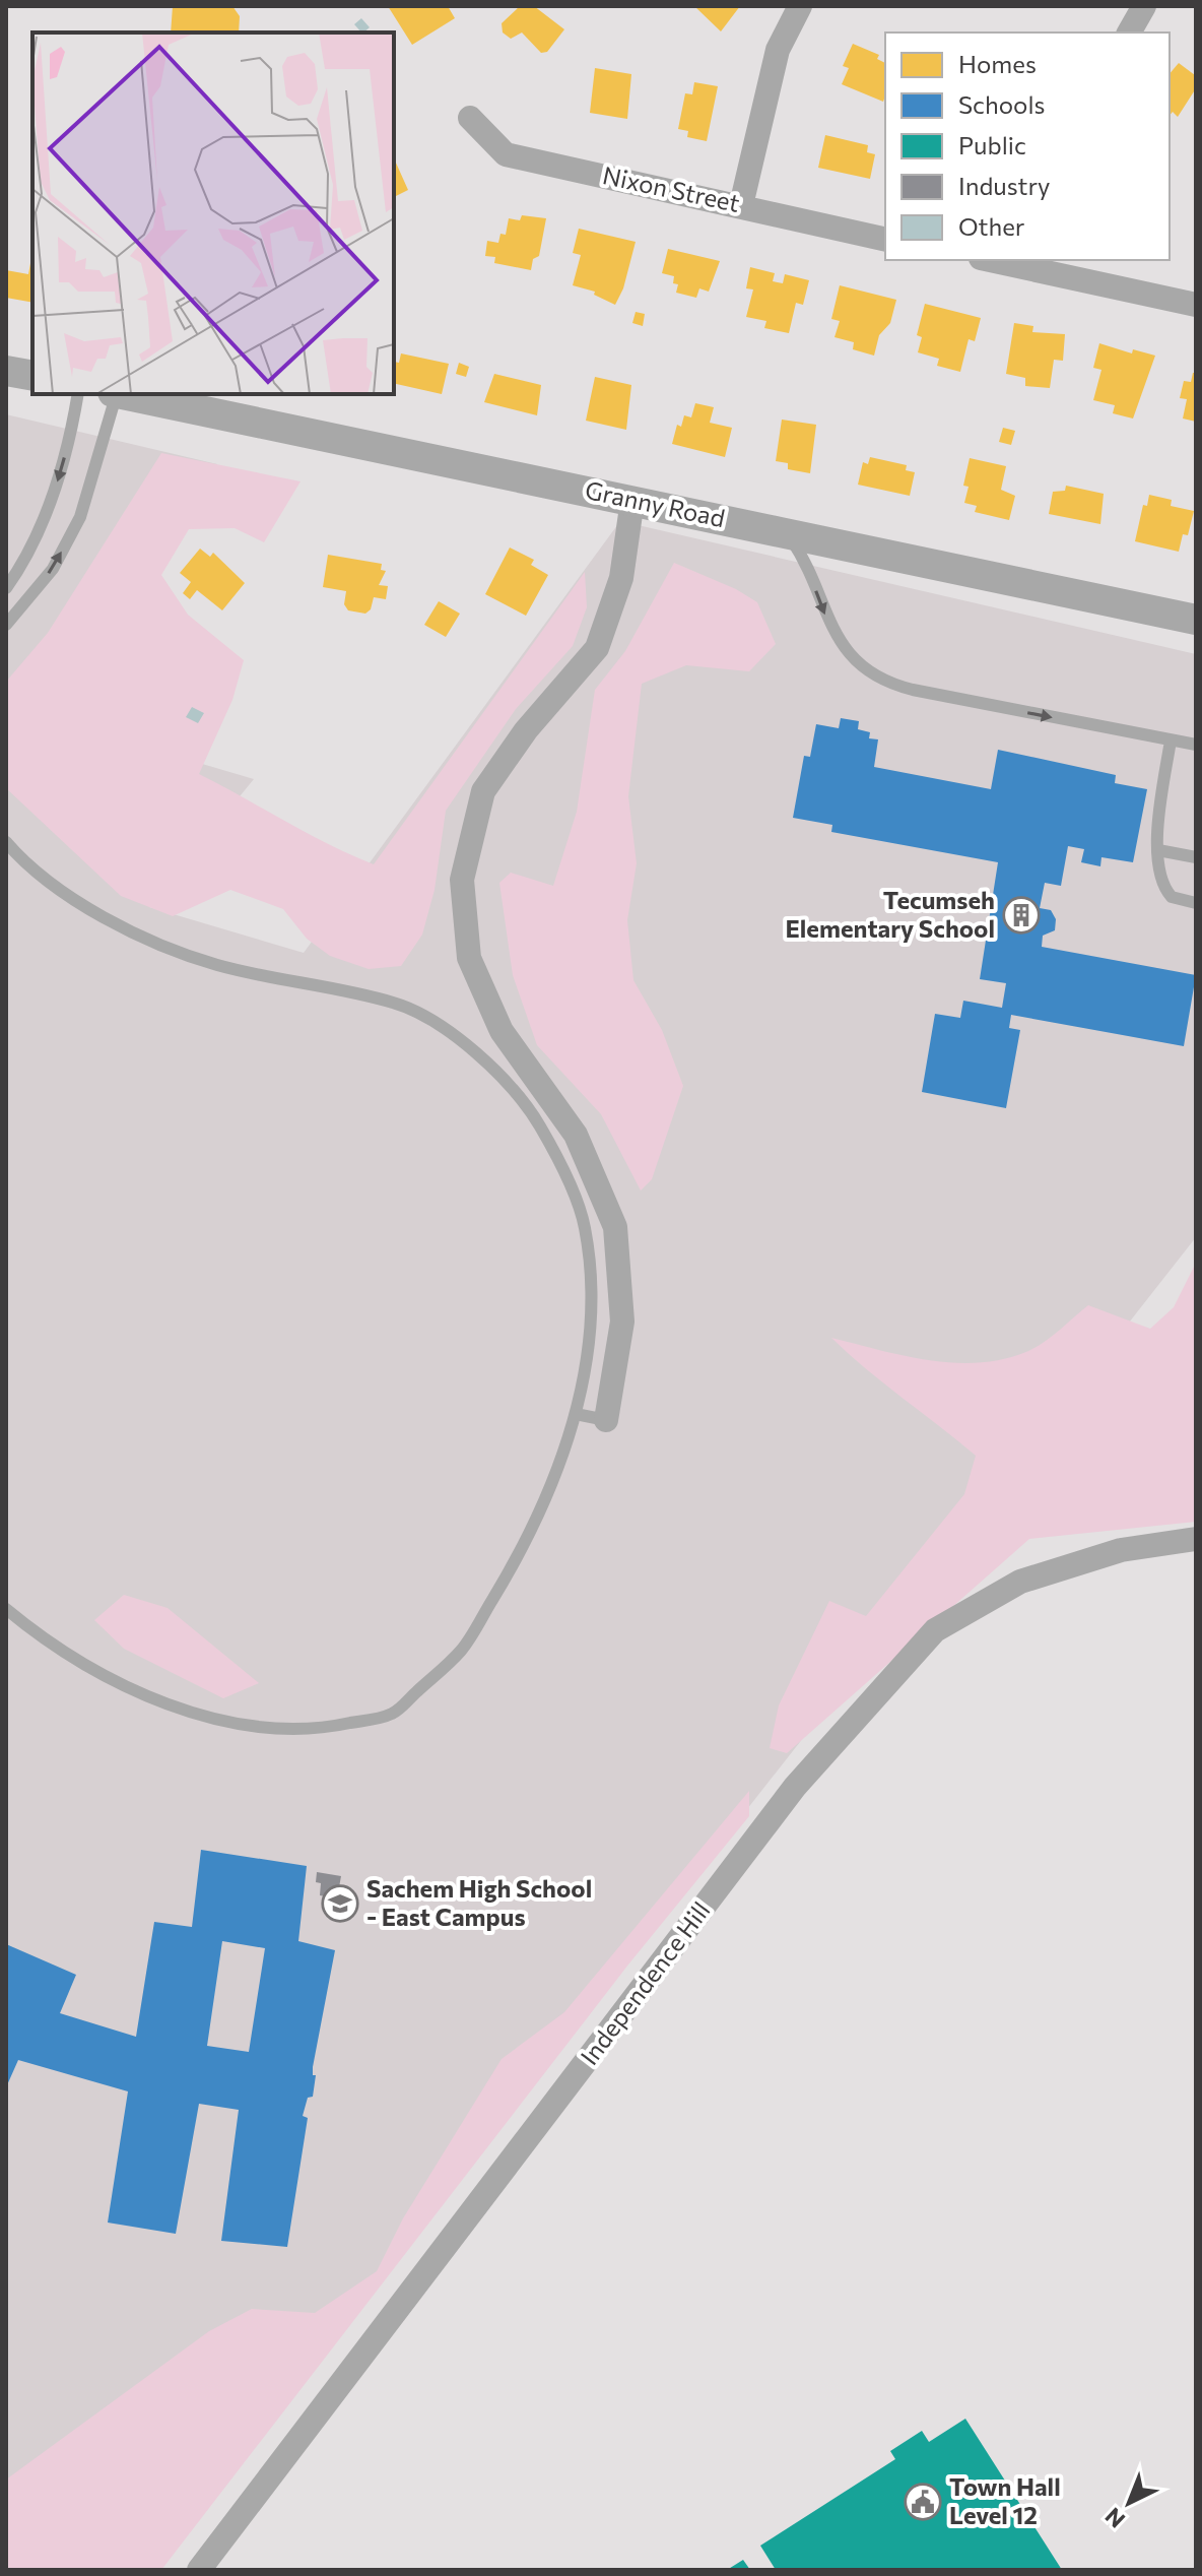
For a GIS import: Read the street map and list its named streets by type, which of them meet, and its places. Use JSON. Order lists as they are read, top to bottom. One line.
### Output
{"streets":{"street":["Nixon Street","Granny Road","Independence Hill"]},"places":{"building":["Tecumseh Elementary School"],"school or university":["Sachem High School - East Campus"],"public building":["Town Hall Level 12"]},"legend":["Homes","Schools","Public","Industry","Other"],"north":"bottom left"}
